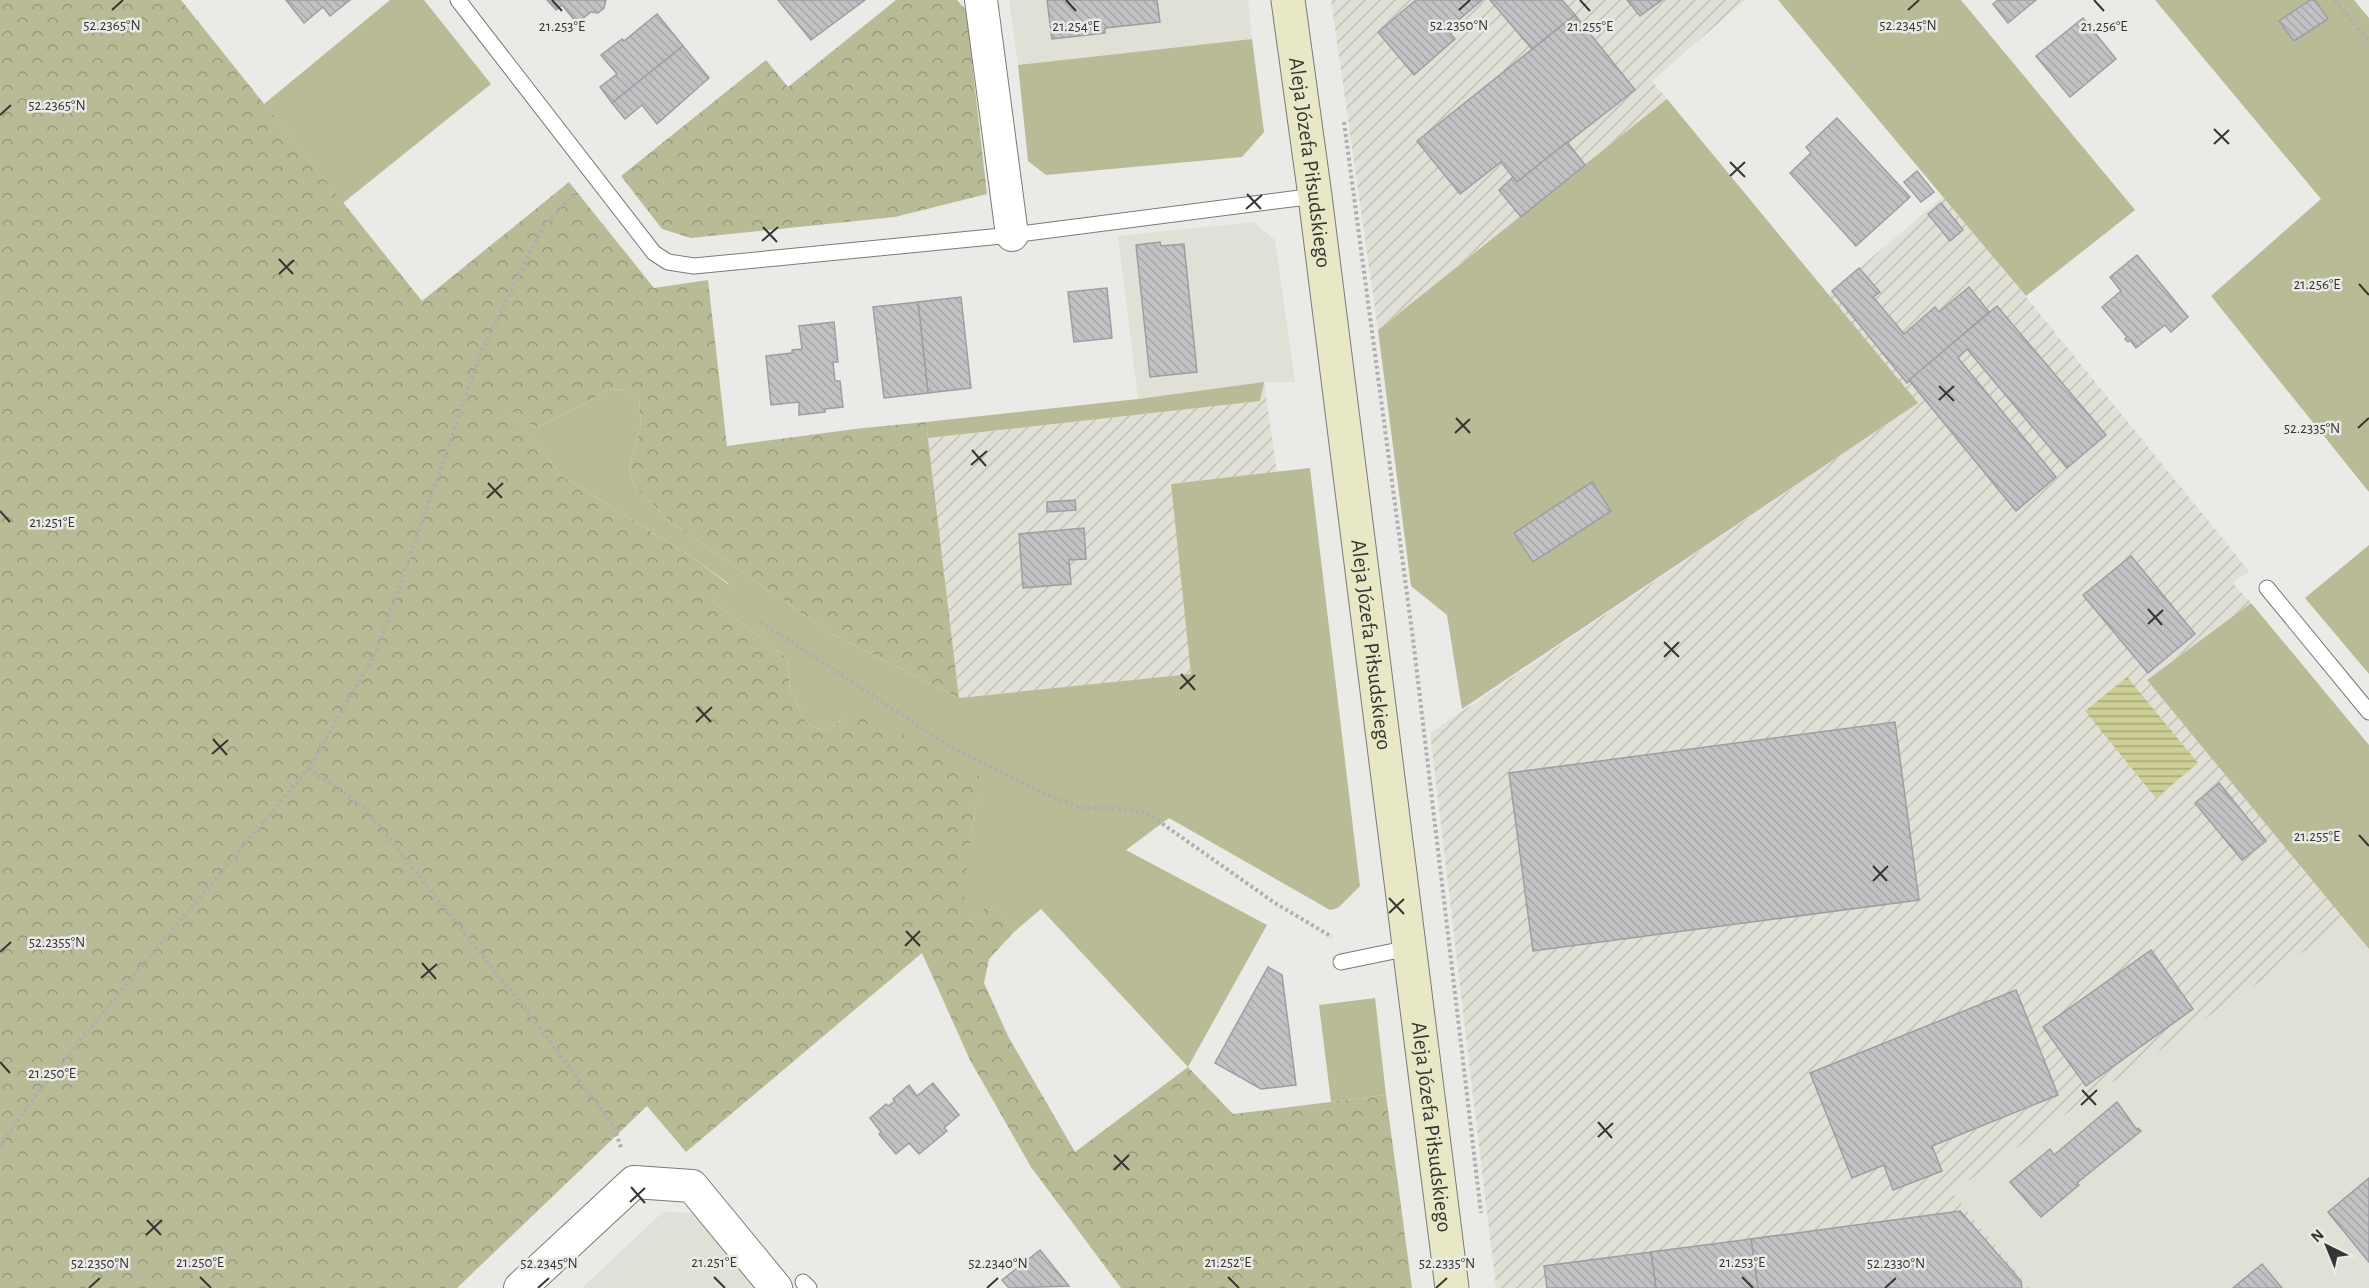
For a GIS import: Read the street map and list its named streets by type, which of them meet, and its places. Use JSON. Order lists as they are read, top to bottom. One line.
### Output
{"streets":{"main road":["Aleja Józefa Piłsudskiego"]},"north":"top left","coordinates":["52.2365°N","52.2350°N","52.2345°N","21.253°E","21.254°E","21.255°E","21.256°E","52.2335°N","21.251°E","52.2355°N","21.250°E","21.252°E","52.2340°N","52.2330°N"]}
